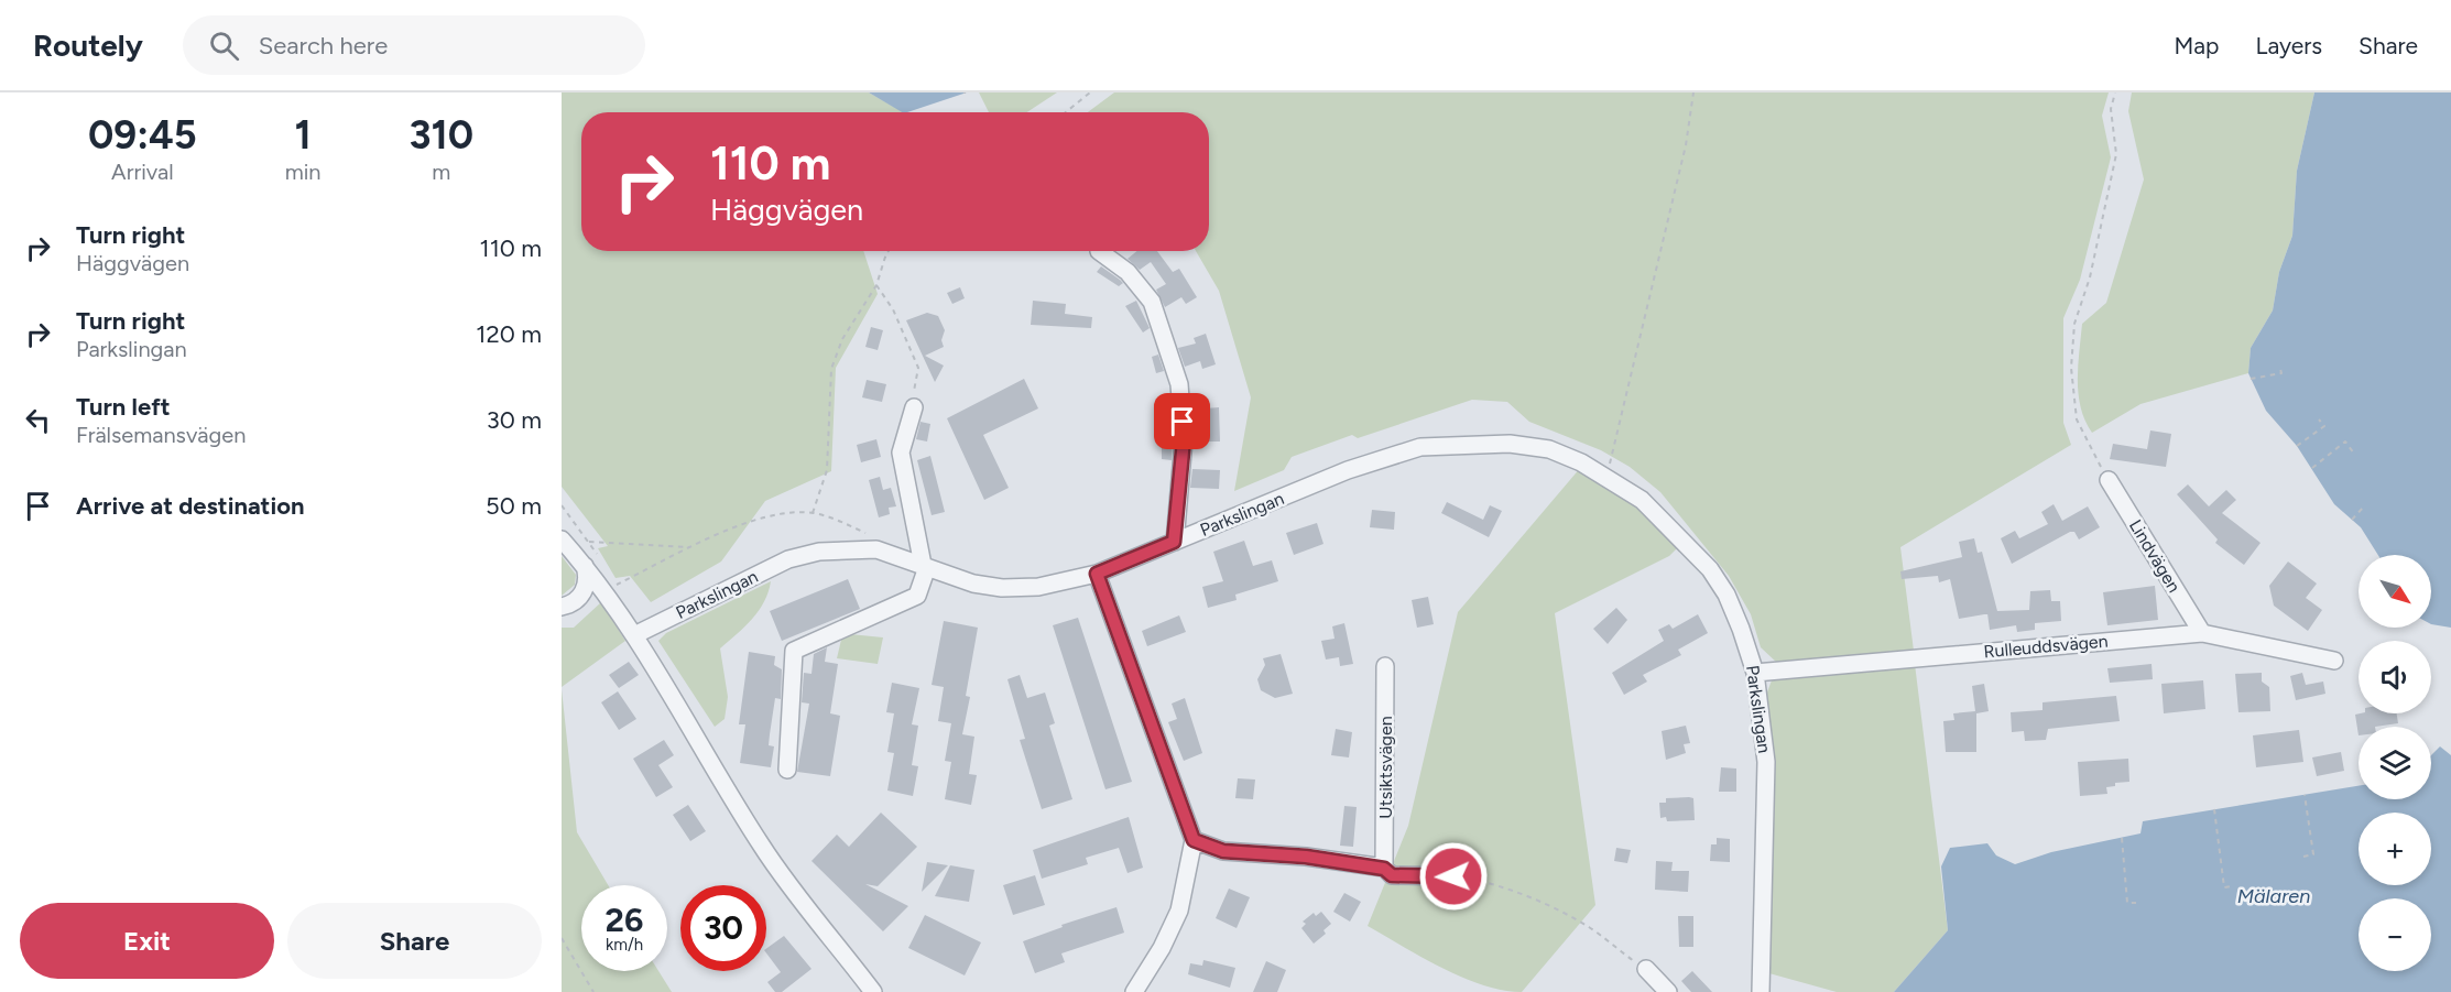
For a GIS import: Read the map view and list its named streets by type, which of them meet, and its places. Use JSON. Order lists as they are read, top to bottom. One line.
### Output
{"streets":{"street":["Parkslingan","Lindvägen","Rulleuddsvägen","Utsiktsvägen"]},"crossings":[["Parkslingan","Rulleuddsvägen"],["Lindvägen","Rulleuddsvägen"]],"water":["Mälaren"],"north":"bottom right","page":{"header":"Routely","search":"Search here","nav":["Map","Layers","Share"],"eta":["09:45","Arrival","1","min","310","m"],"turn":["110 m","Häggvägen"],"list":[{"name":"Turn right","note":"Häggvägen","value":"110 m"},{"name":"Turn right","note":"Parkslingan","value":"120 m"},{"name":"Turn left","note":"Frälsemansvägen","value":"30 m"},{"name":"Arrive at destination","value":"50 m"}],"map_buttons":["+","−"],"speed":"26 km/h","limit":"30","buttons":["Exit","Share"]}}
